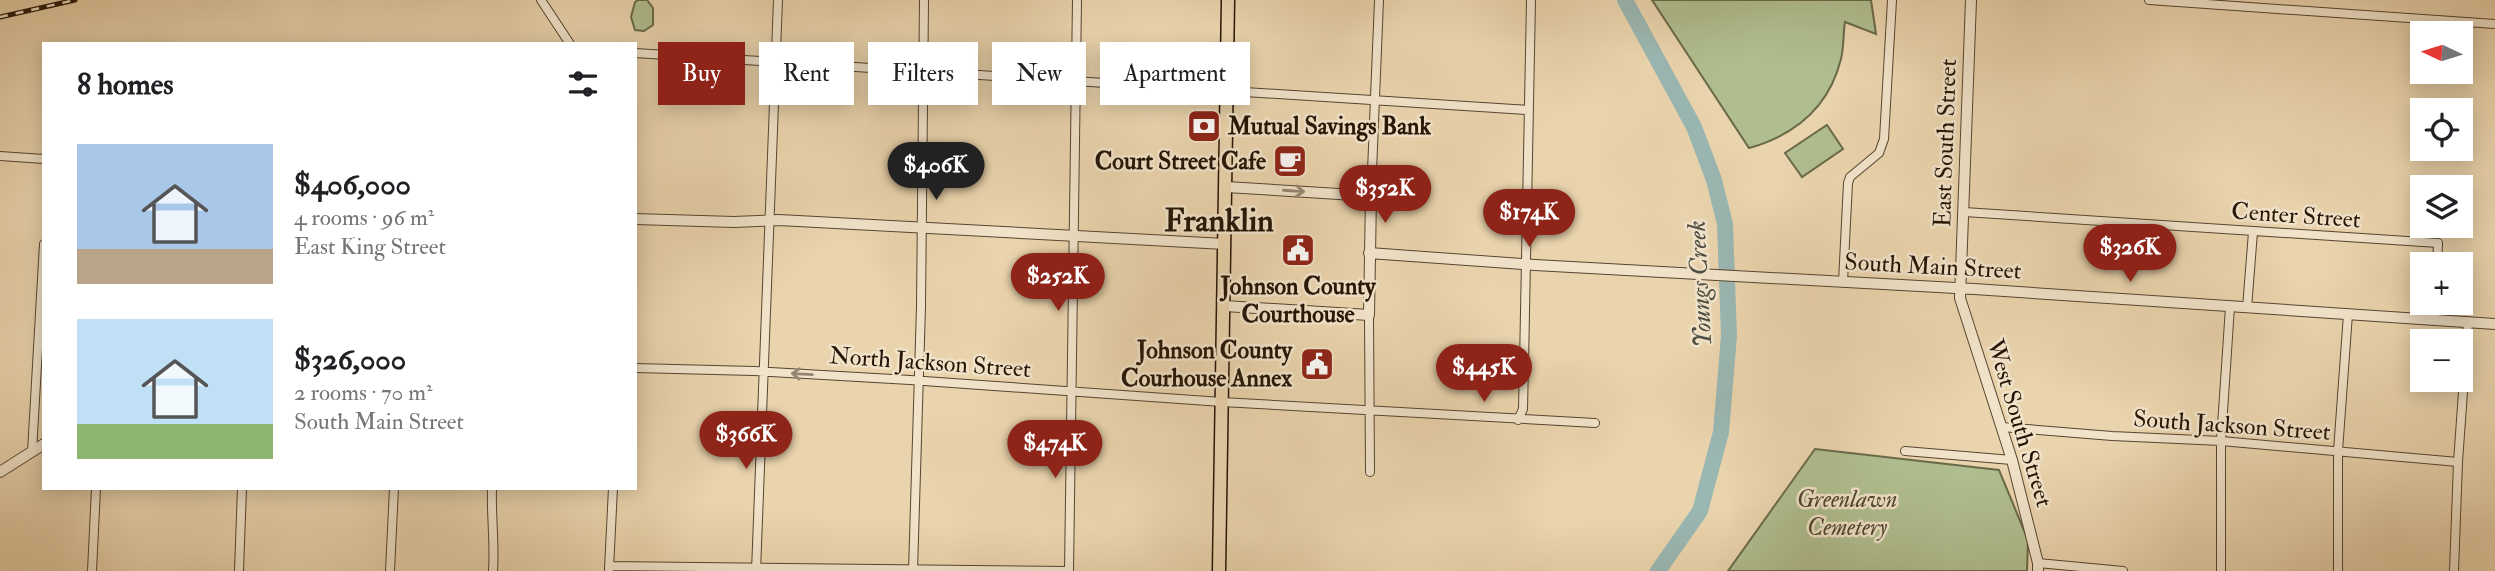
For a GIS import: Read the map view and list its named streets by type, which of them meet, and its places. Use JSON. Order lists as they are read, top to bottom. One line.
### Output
{"streets":{"street":["East South Street","Center Street","South Main Street","North Jackson Street","West South Street","South Jackson Street"]},"crossings":[["East South Street","Center Street"],["East South Street","South Main Street"],["East South Street","West South Street"],["South Main Street","West South Street"],["West South Street","South Jackson Street"]],"districts":["Franklin"],"water":["Youngs Creek"],"parks":["Greenlawn Cemetery"],"places":{"bank":["Mutual Savings Bank"],"cafe":["Court Street Cafe"],"public building":["Johnson County Courthouse","Johnson County Courhouse Annex"]},"north":"left","page":{"map_buttons":["+","−"],"chip":["Buy","Rent","Filters","New","Apartment"],"heading":"8 homes","list":[{"name":"$406,000","note":"4 rooms · 96 m² · East King Street"},{"name":"$326,000","note":"2 rooms · 70 m² · South Main Street"}],"price":["$406K","$352K","$174K","$326K","$252K","$445K","$366K","$474K"]}}
